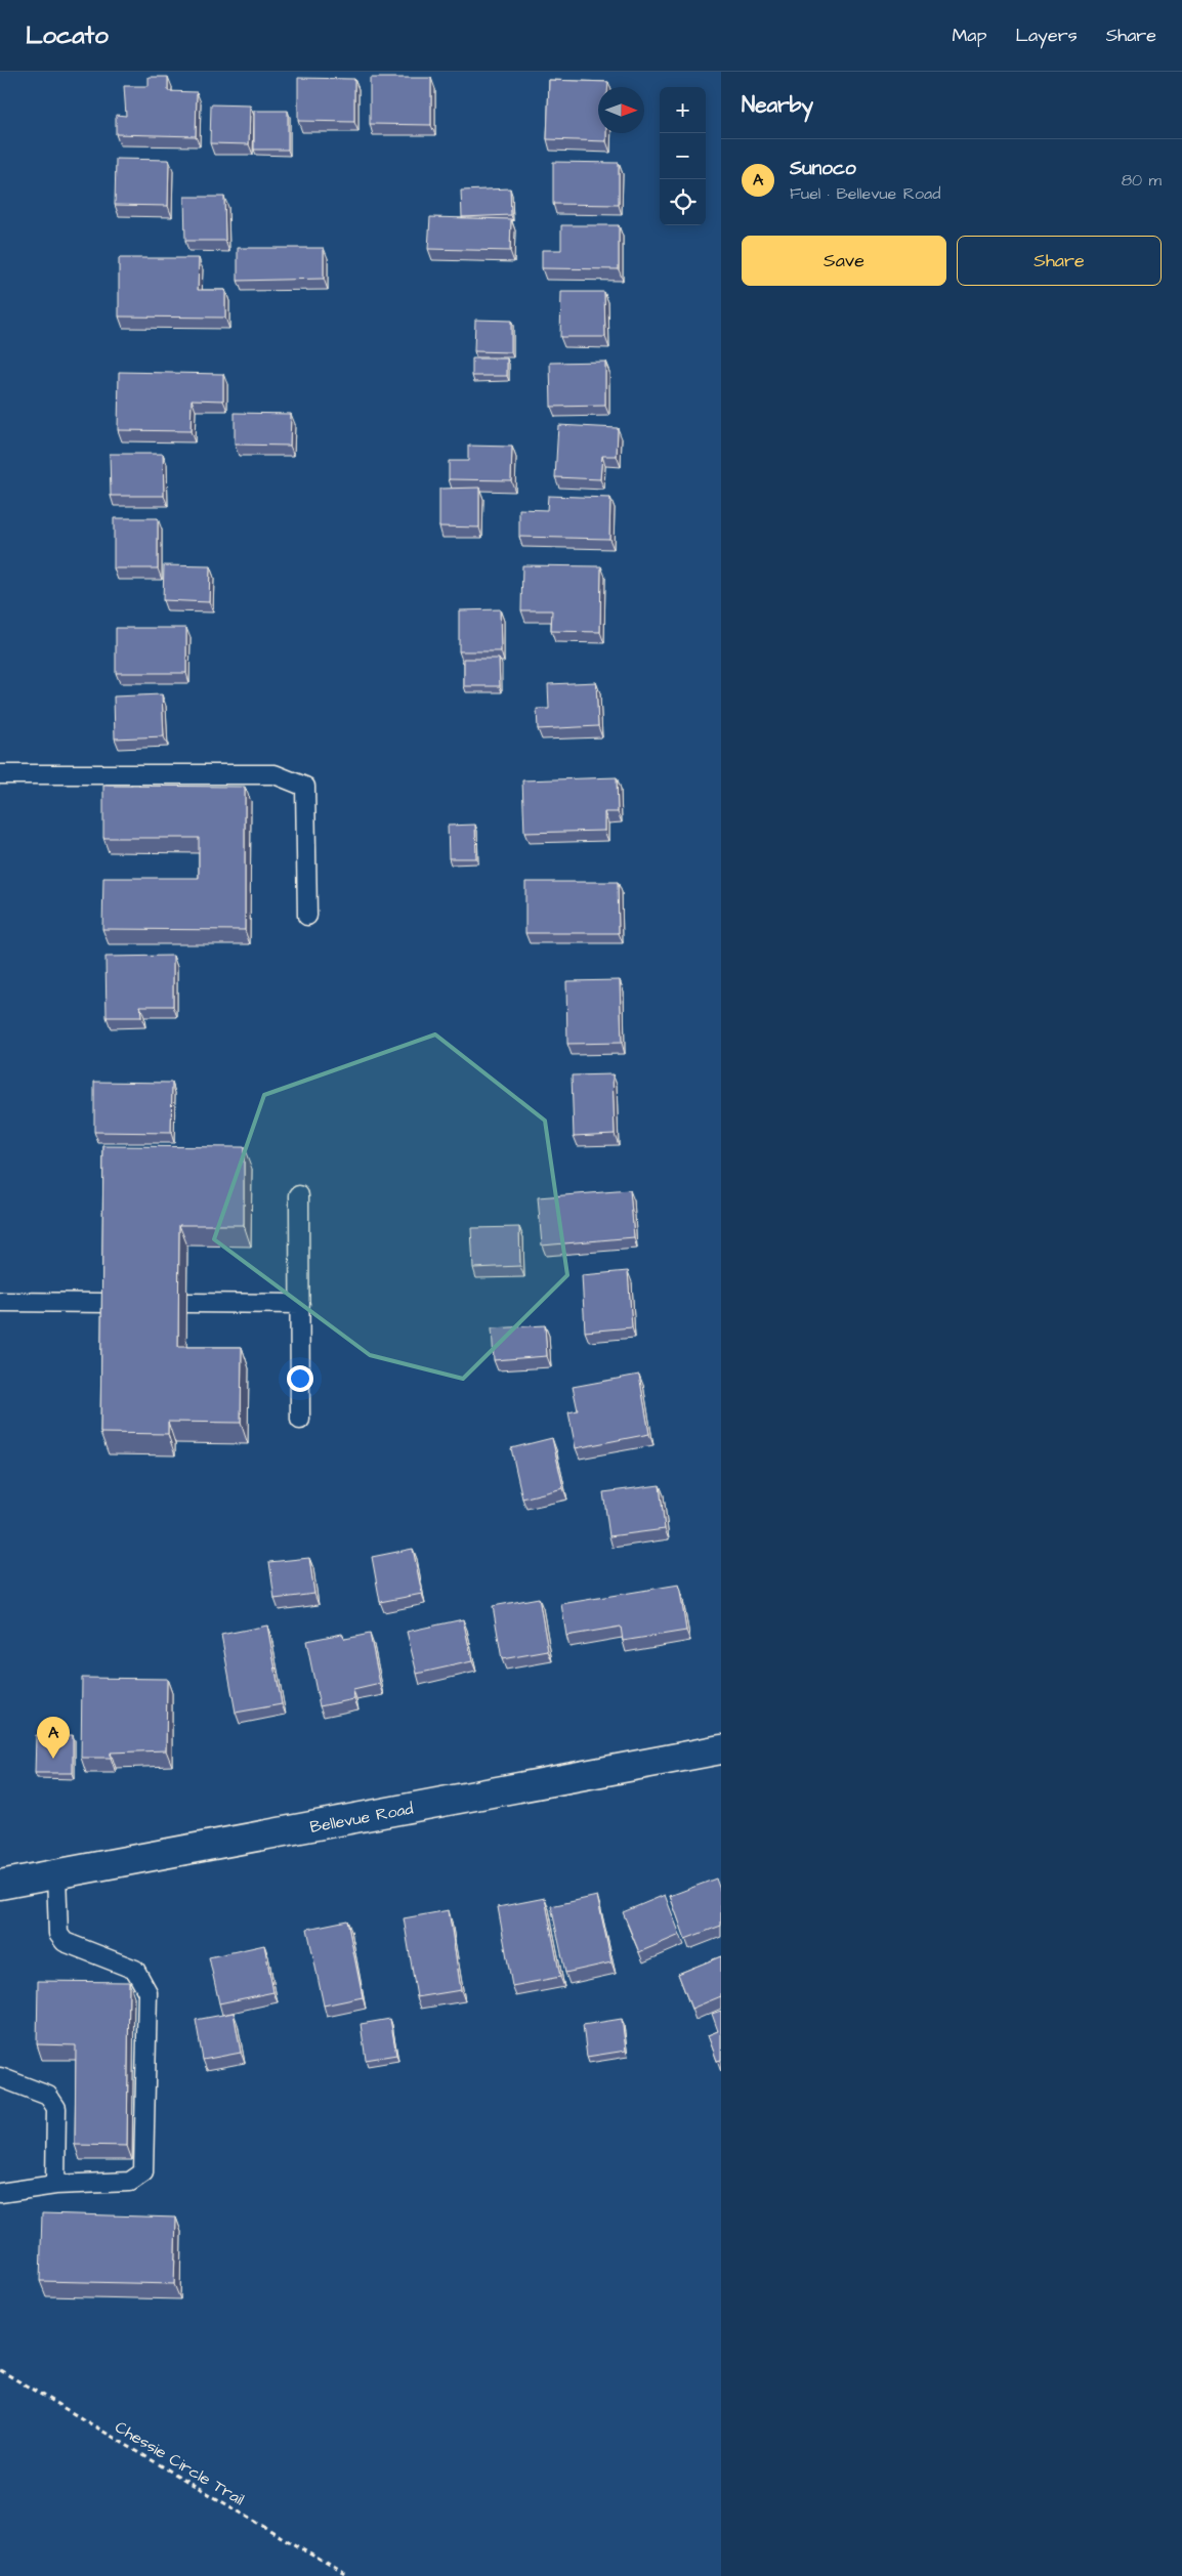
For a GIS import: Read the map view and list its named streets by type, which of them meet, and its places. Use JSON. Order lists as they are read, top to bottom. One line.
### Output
{"streets":{"street":["Bellevue Road"],"path":["Chessie Circle Trail"]},"north":"right","page":{"header":"Locato","nav":["Map","Layers","Share"],"heading":"Nearby","map_buttons":["+","−"],"list":[{"mark":"A","name":"Sunoco","note":"Fuel · Bellevue Road","value":"80 m"}],"buttons":["Save","Share"],"pins":"A"}}
